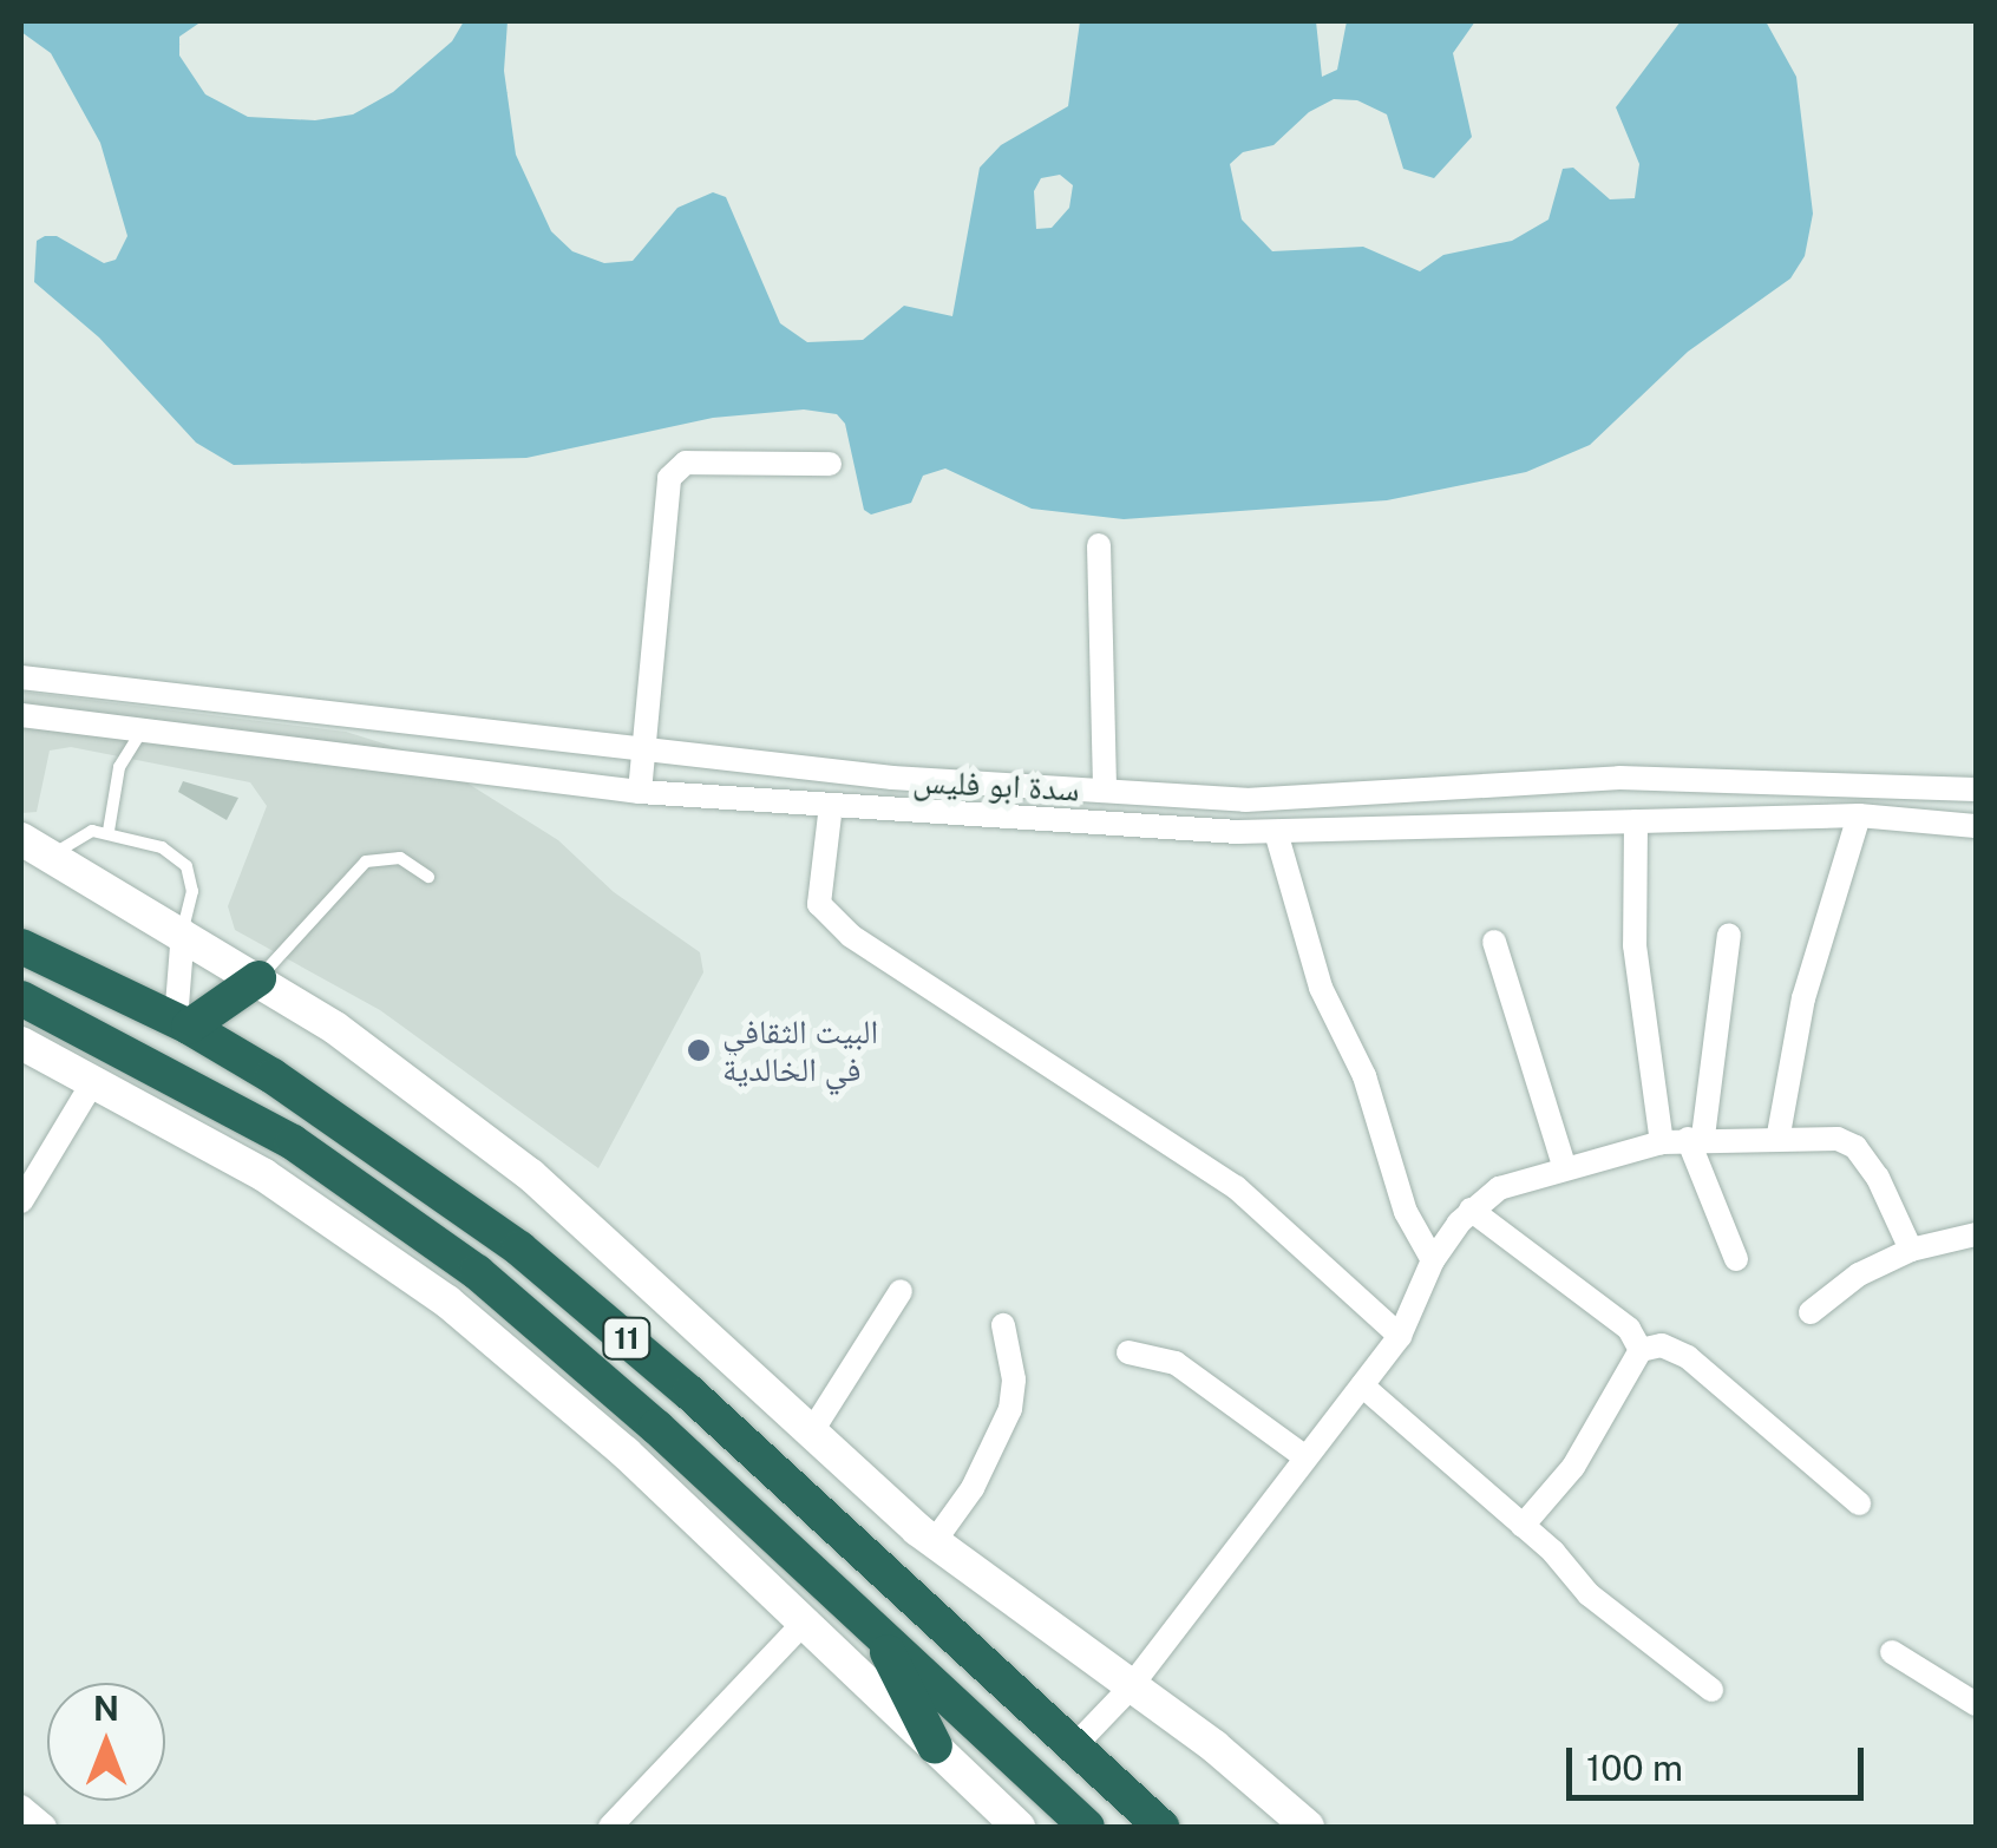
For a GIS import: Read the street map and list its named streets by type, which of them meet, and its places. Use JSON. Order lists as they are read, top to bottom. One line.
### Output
{"streets":{"highway":["11"],"street":["سدة ابو فليس"]},"places":["البيت الثقافي في الخالدية"],"scale_bar":"100 m","north":"top"}
